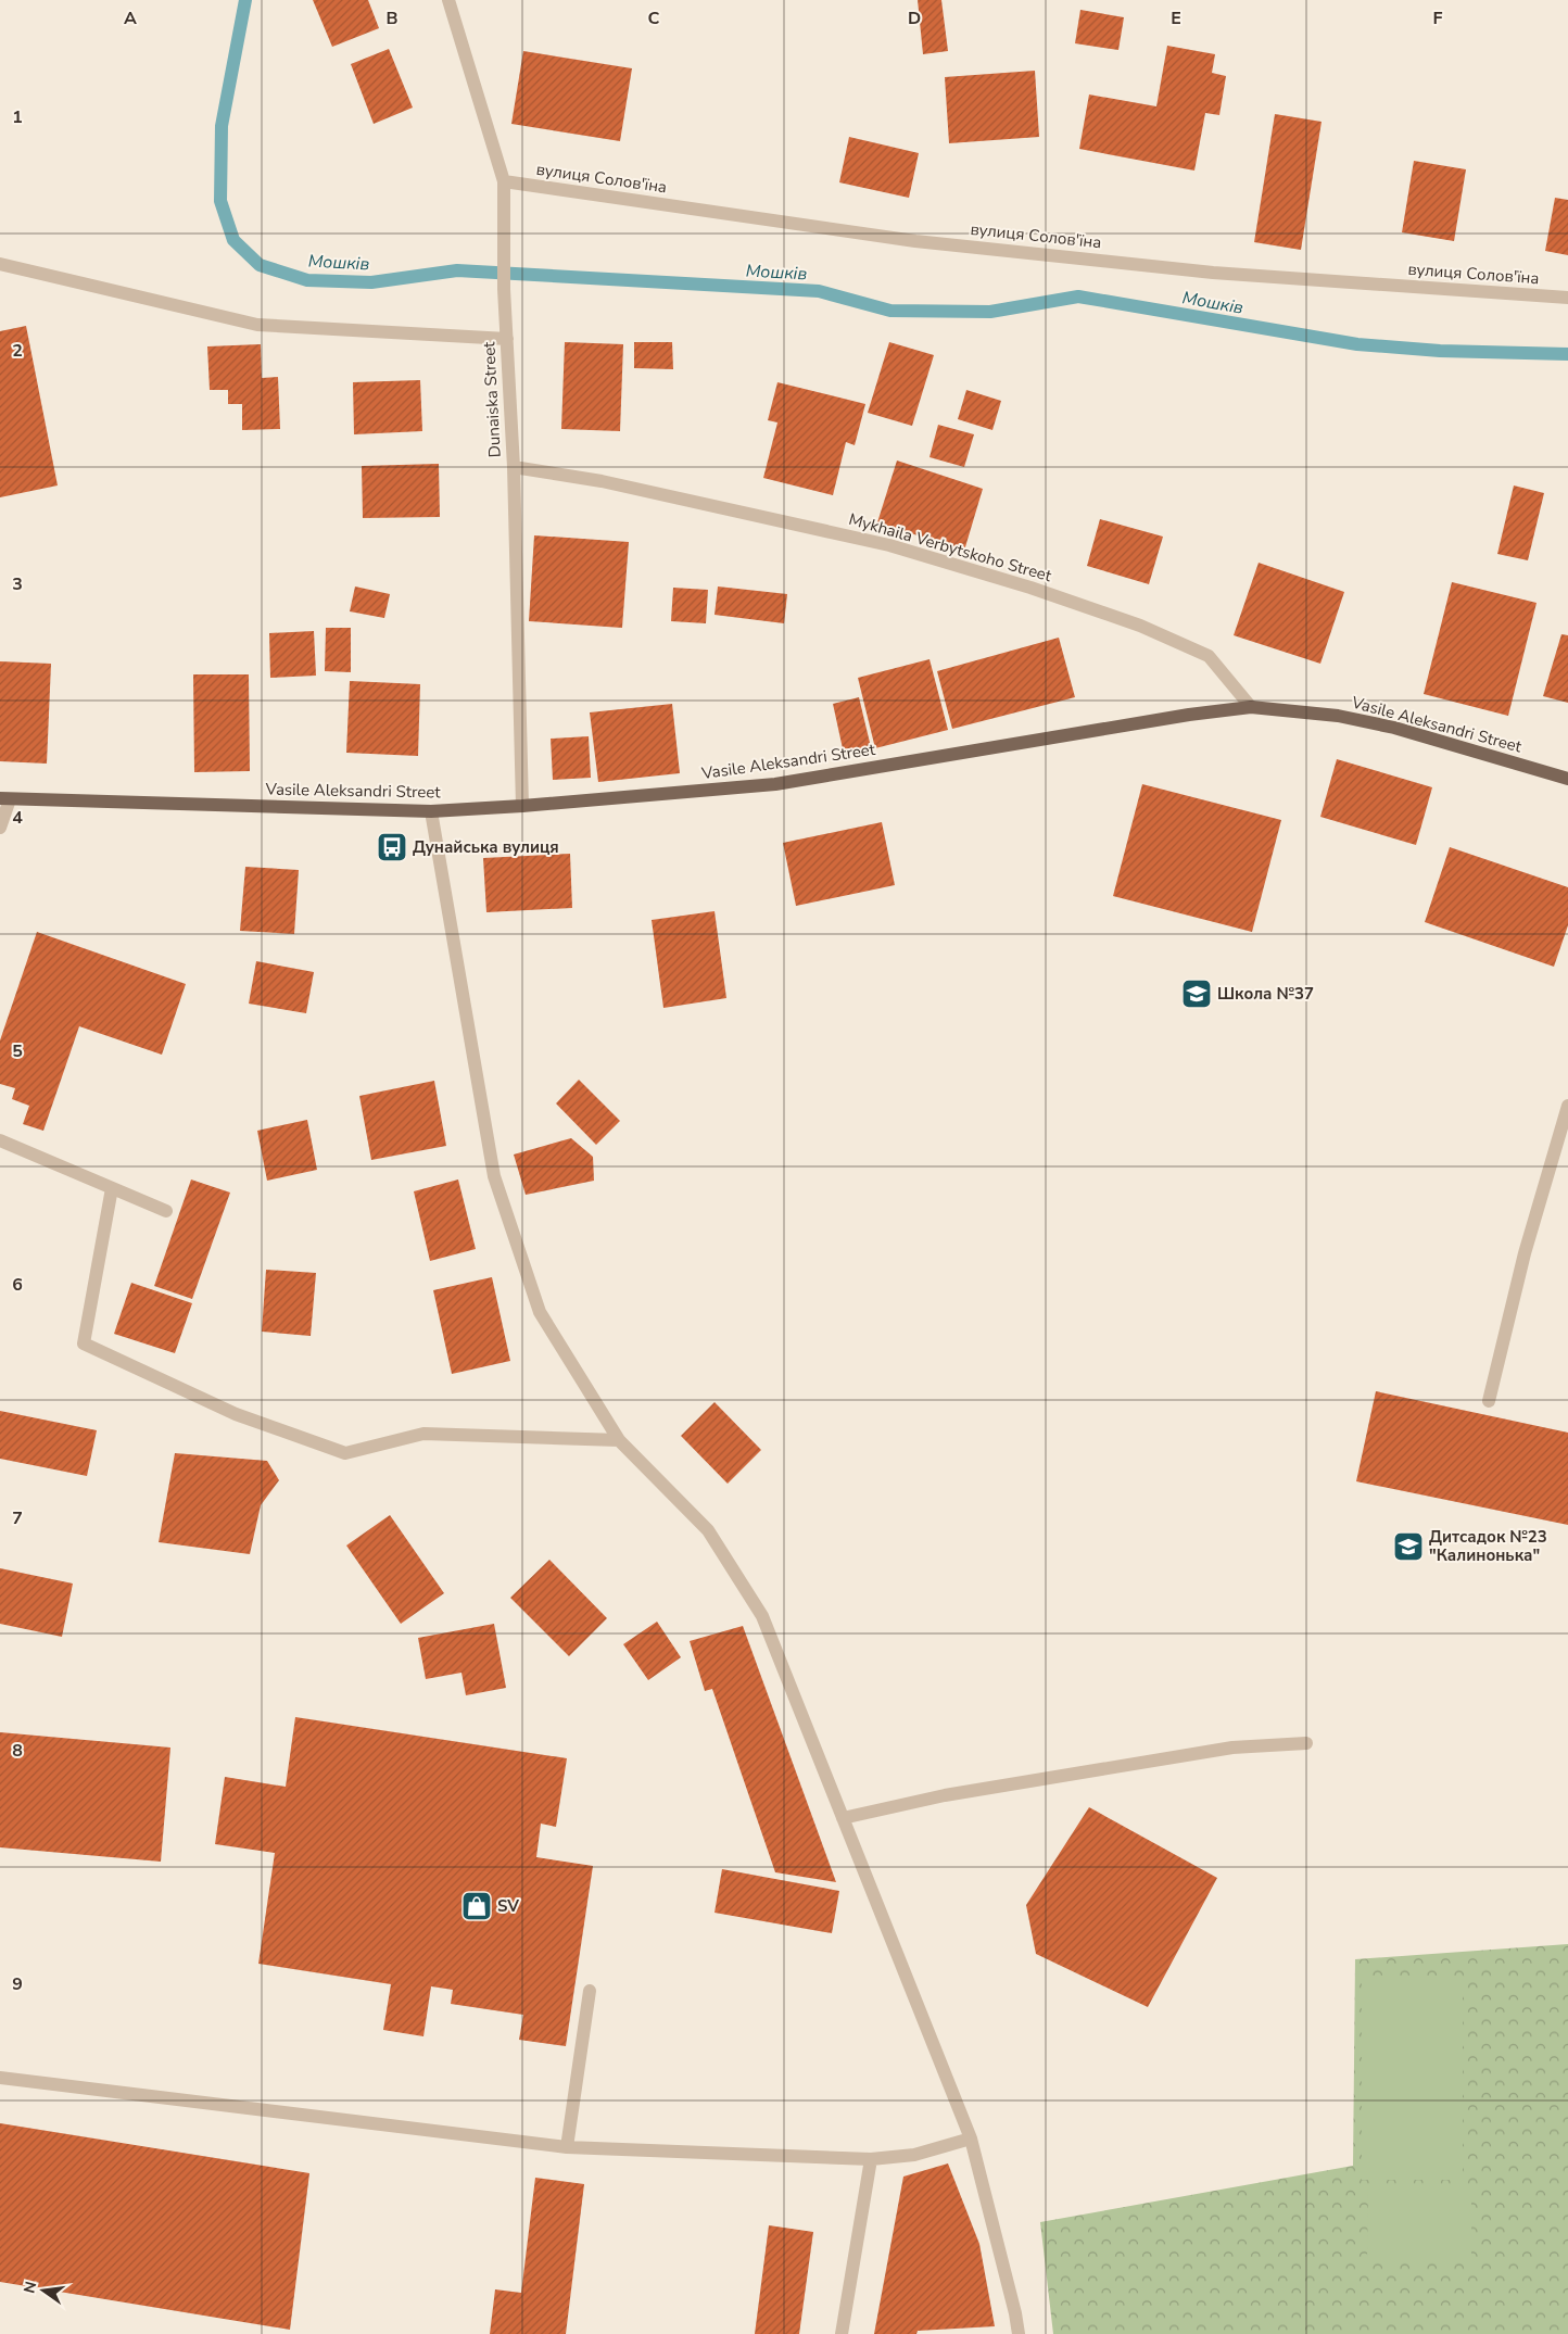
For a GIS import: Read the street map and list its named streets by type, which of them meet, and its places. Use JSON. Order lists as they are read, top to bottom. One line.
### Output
{"streets":{"main road":["Vasile Aleksandri Street"],"street":["вулиця Солов'їна","Dunaiska Street","Mykhaila Verbytskoho Street"]},"crossings":[["вулиця Солов'їна","Dunaiska Street"],["Dunaiska Street","Mykhaila Verbytskoho Street"],["Dunaiska Street","Vasile Aleksandri Street"],["Mykhaila Verbytskoho Street","Vasile Aleksandri Street"]],"water":["Мошків"],"places":{"bus stop":["Дунайська вулиця"],"school or university":["Школа №37","Дитсадок №23 \"Калинонька\""],"shop":["SV"]},"north":"left","grid":{"columns":["A","B","C","D","E","F"],"rows":["1","2","3","4","5","6","7","8","9"]}}
